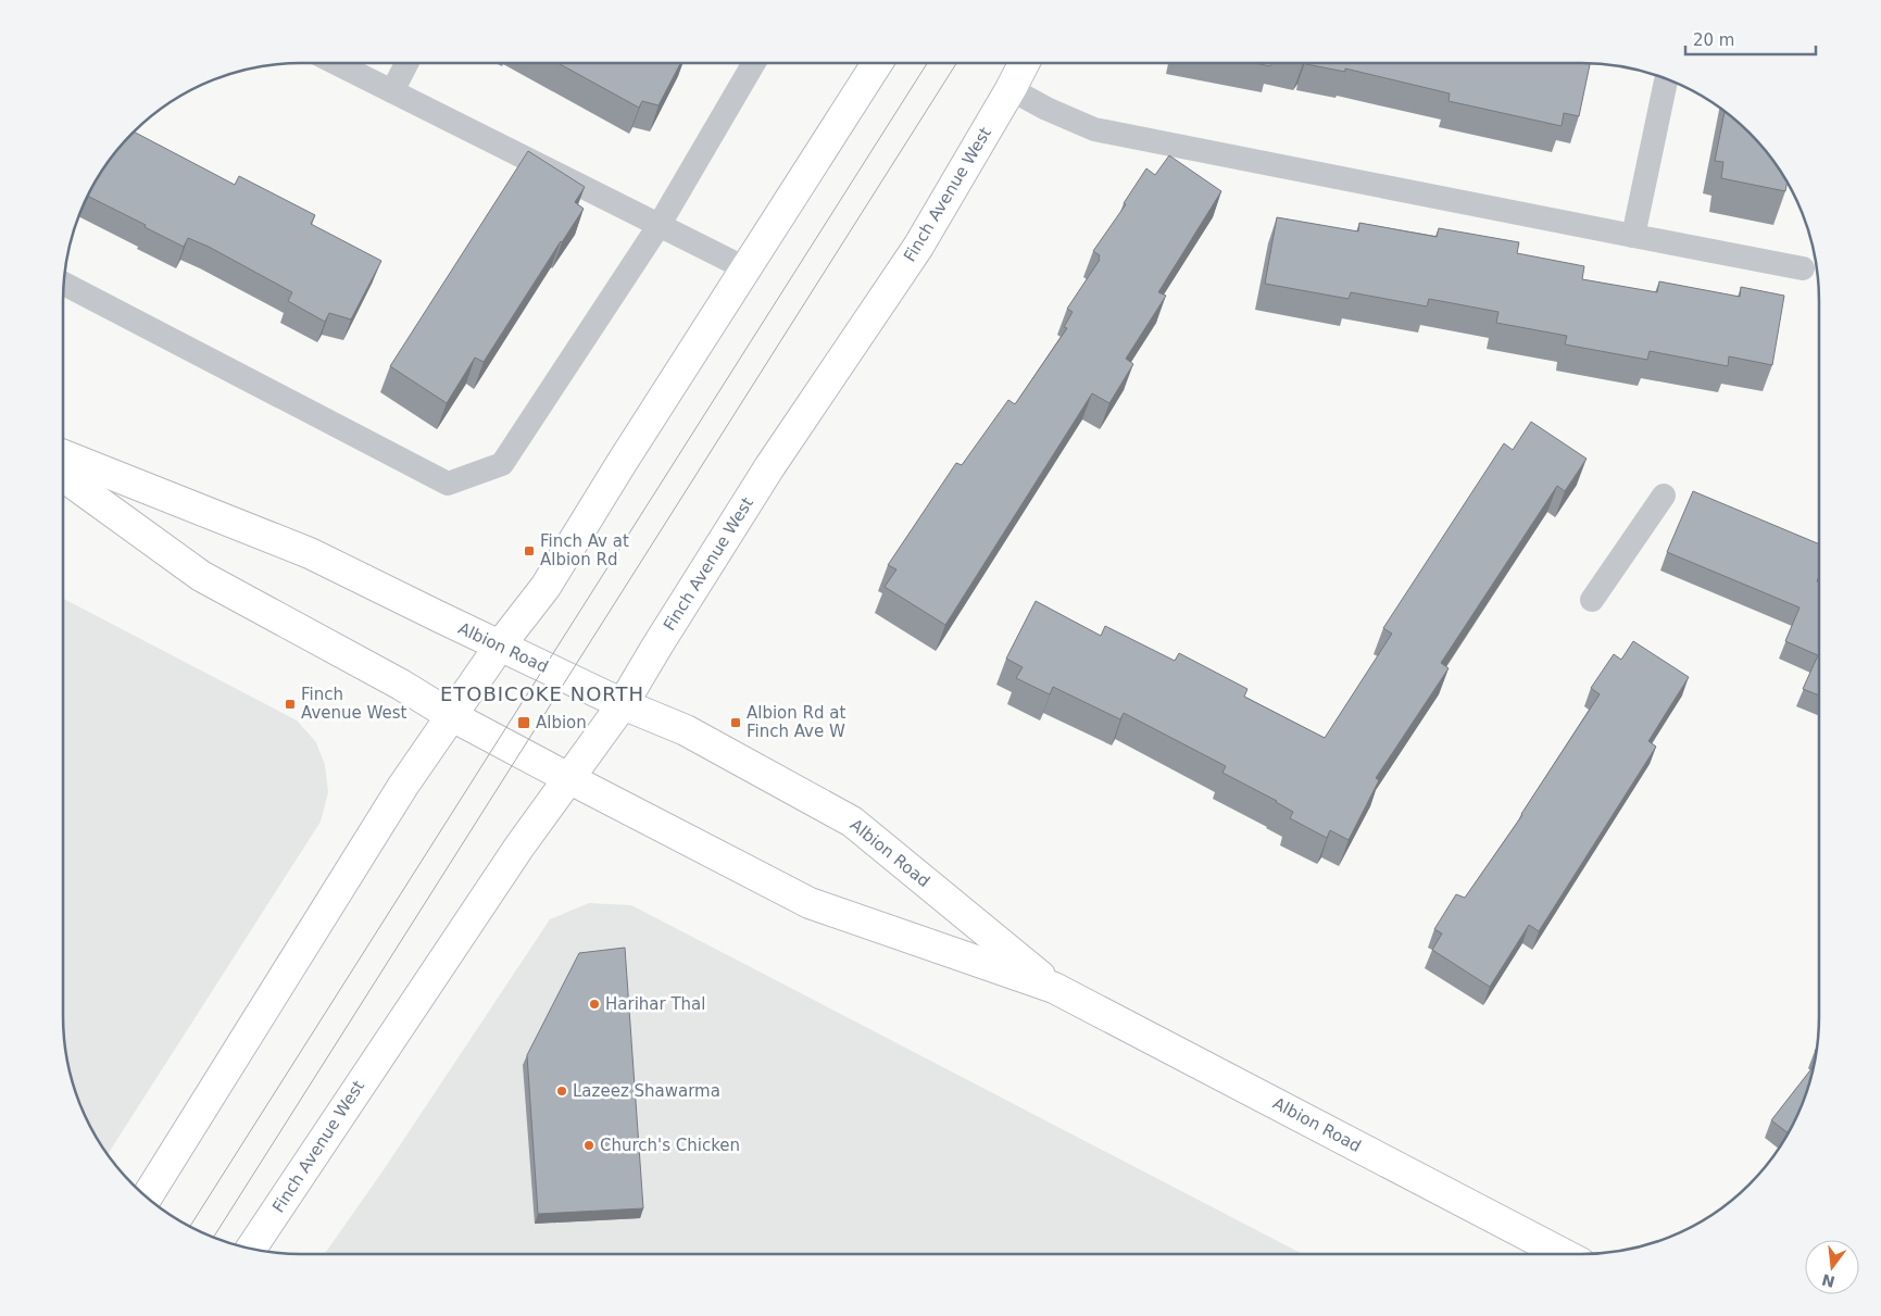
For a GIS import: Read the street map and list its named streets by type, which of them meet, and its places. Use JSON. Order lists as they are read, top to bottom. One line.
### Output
{"streets":{"main road":["Finch Avenue West","Albion Road"]},"crossings":[["Finch Avenue West","Albion Road"]],"districts":["ETOBICOKE NORTH"],"places":{"transit":["Finch Av at Albion Rd","Finch Avenue West","Albion","Albion Rd at Finch Ave W"],"other":["Harihar Thal","Lazeez Shawarma","Church's Chicken"]},"scale_bar":"20 m","north":"bottom"}
